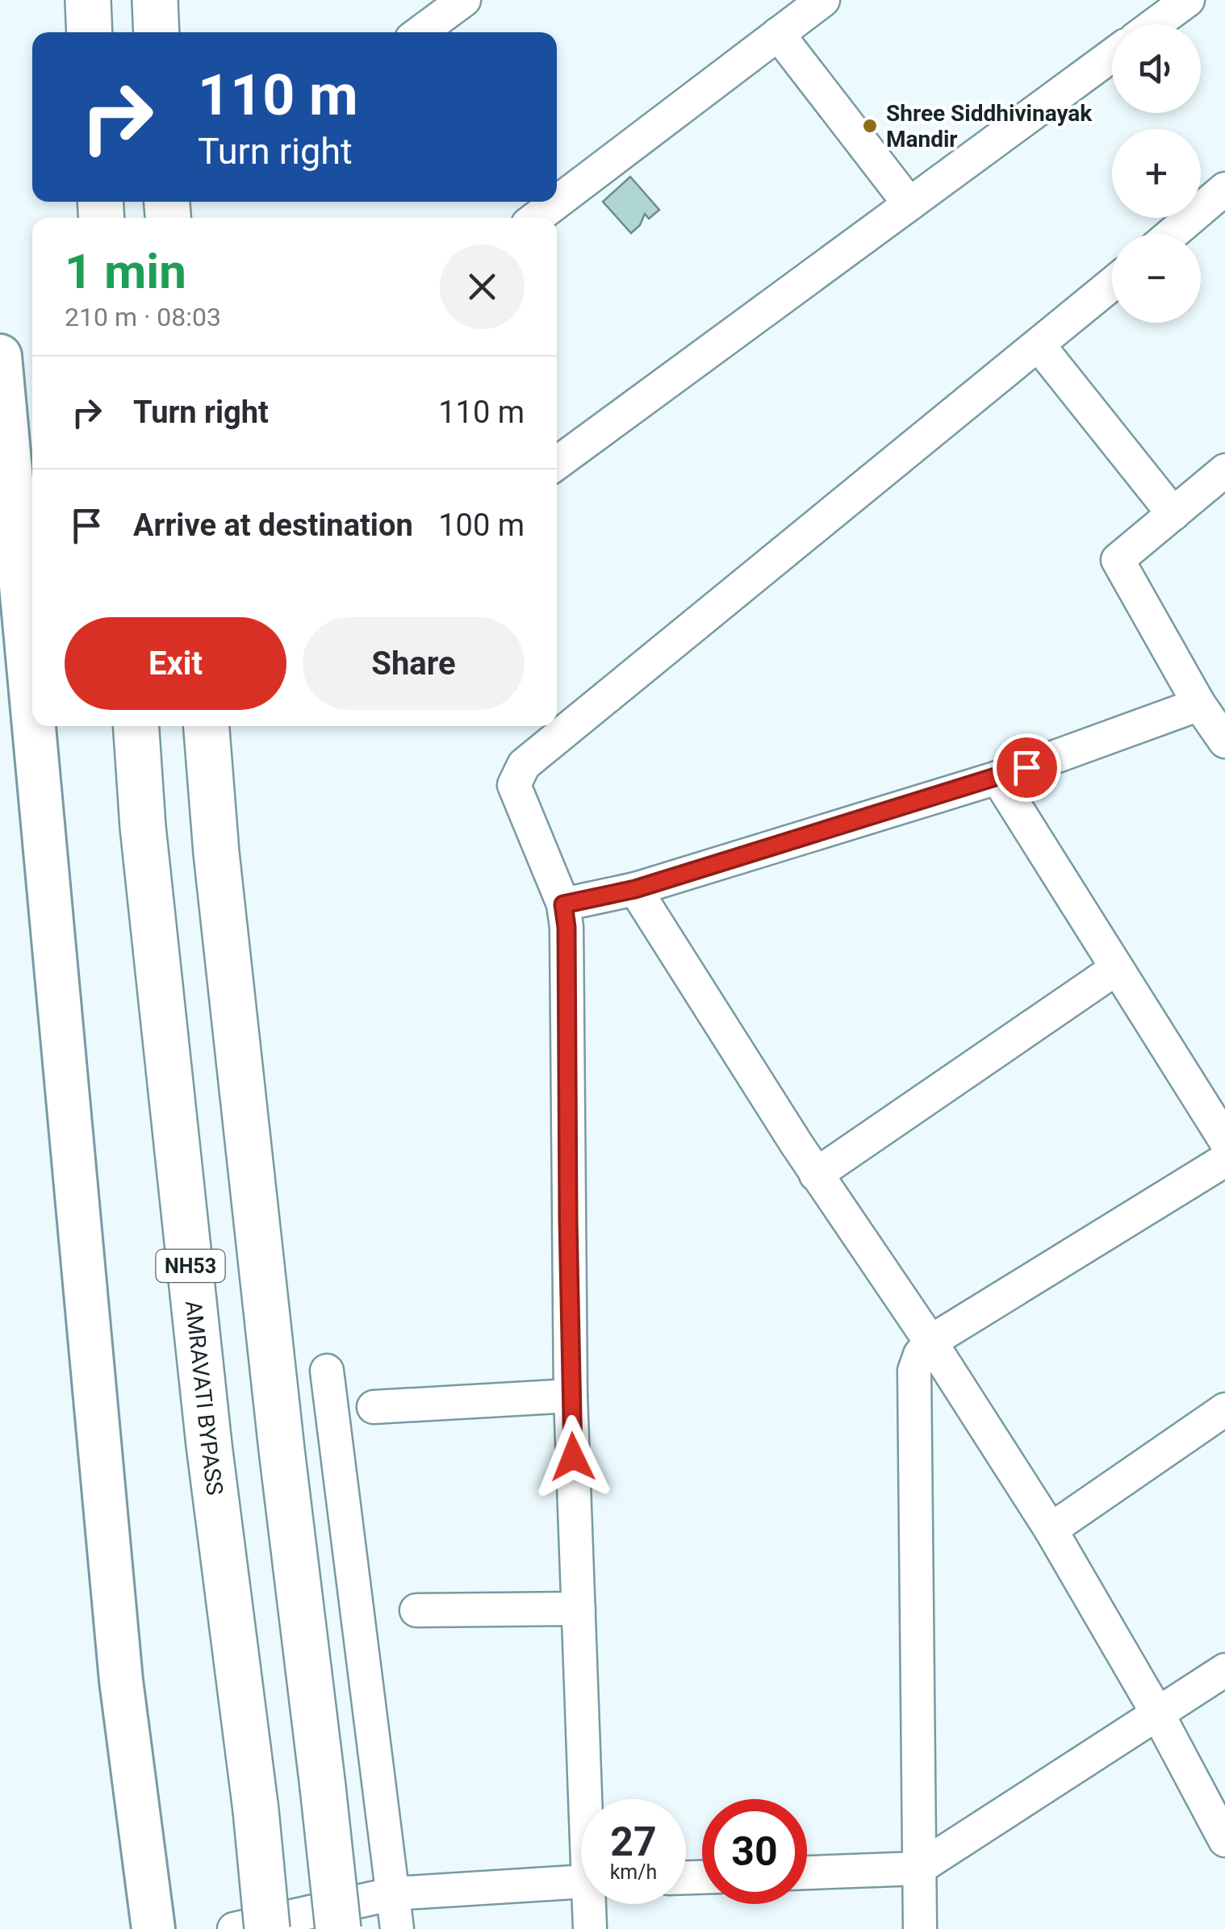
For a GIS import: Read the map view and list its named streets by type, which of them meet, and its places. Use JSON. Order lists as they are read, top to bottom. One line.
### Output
{"streets":{"highway":["NH53","AMRAVATI BYPASS"]},"places":["Shree Siddhivinayak Mandir"],"page":{"map_buttons":["+","−"],"turn":["110 m","Turn right"],"heading":["1 min","210 m · 08:03"],"list":[{"name":"Turn right","value":"110 m"},{"name":"Arrive at destination","value":"100 m"}],"buttons":["Exit","Share"],"speed":"27 km/h","limit":"30"}}
